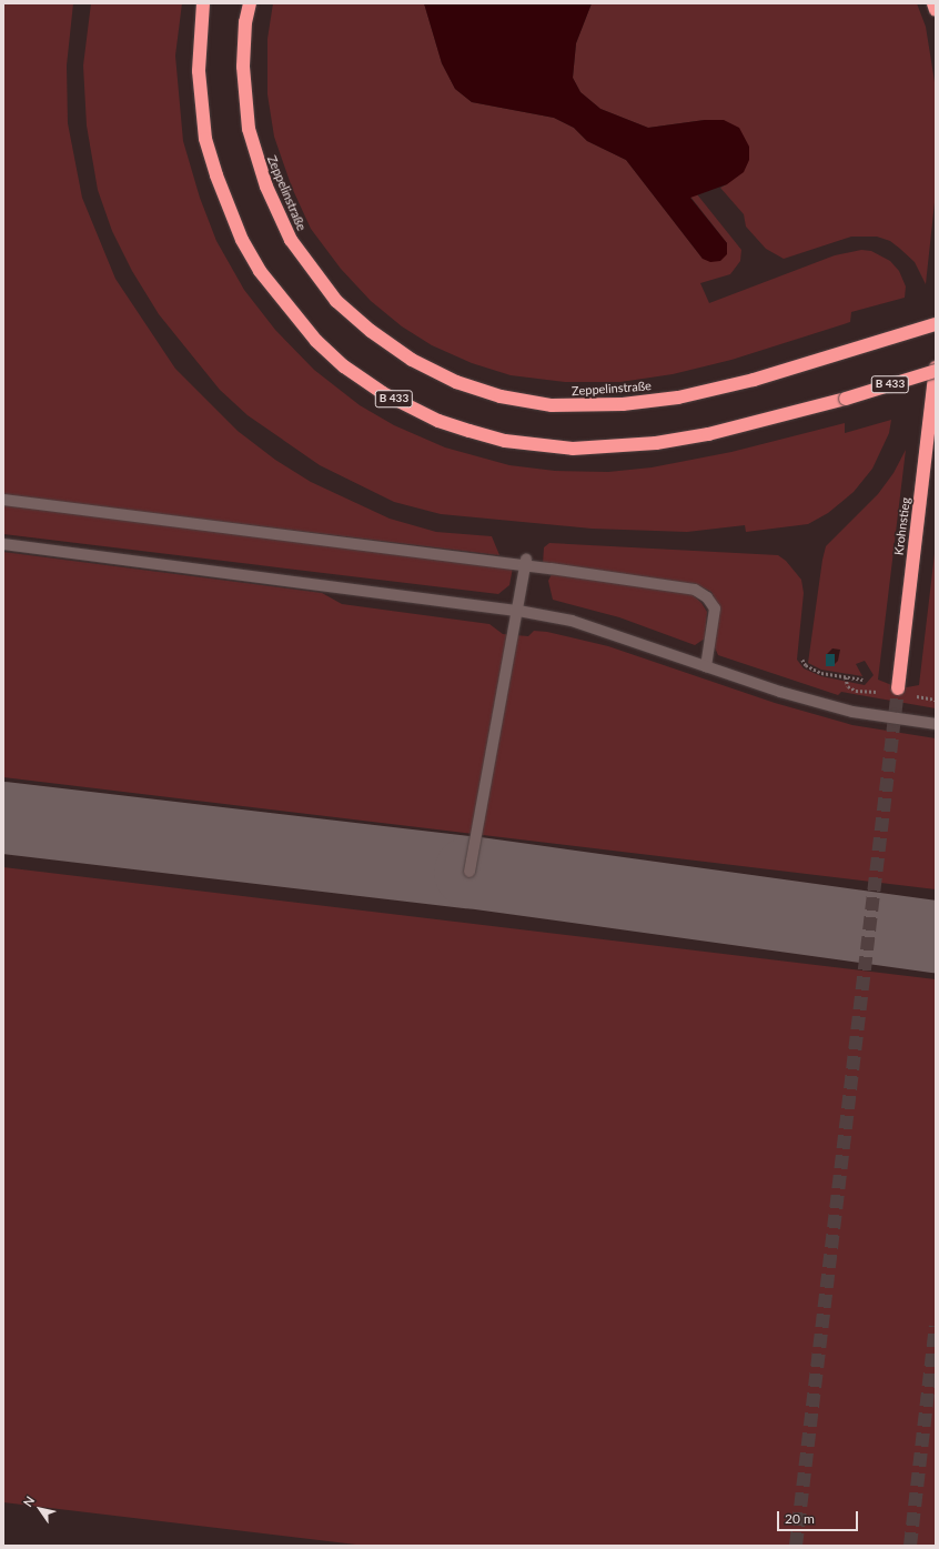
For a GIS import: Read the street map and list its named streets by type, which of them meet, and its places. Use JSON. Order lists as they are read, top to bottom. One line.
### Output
{"streets":{"highway":["Zeppelinstraße","B 433","Krohnstieg"]},"crossings":[["B 433","Krohnstieg"]],"scale_bar":"20 m","north":"top left"}
